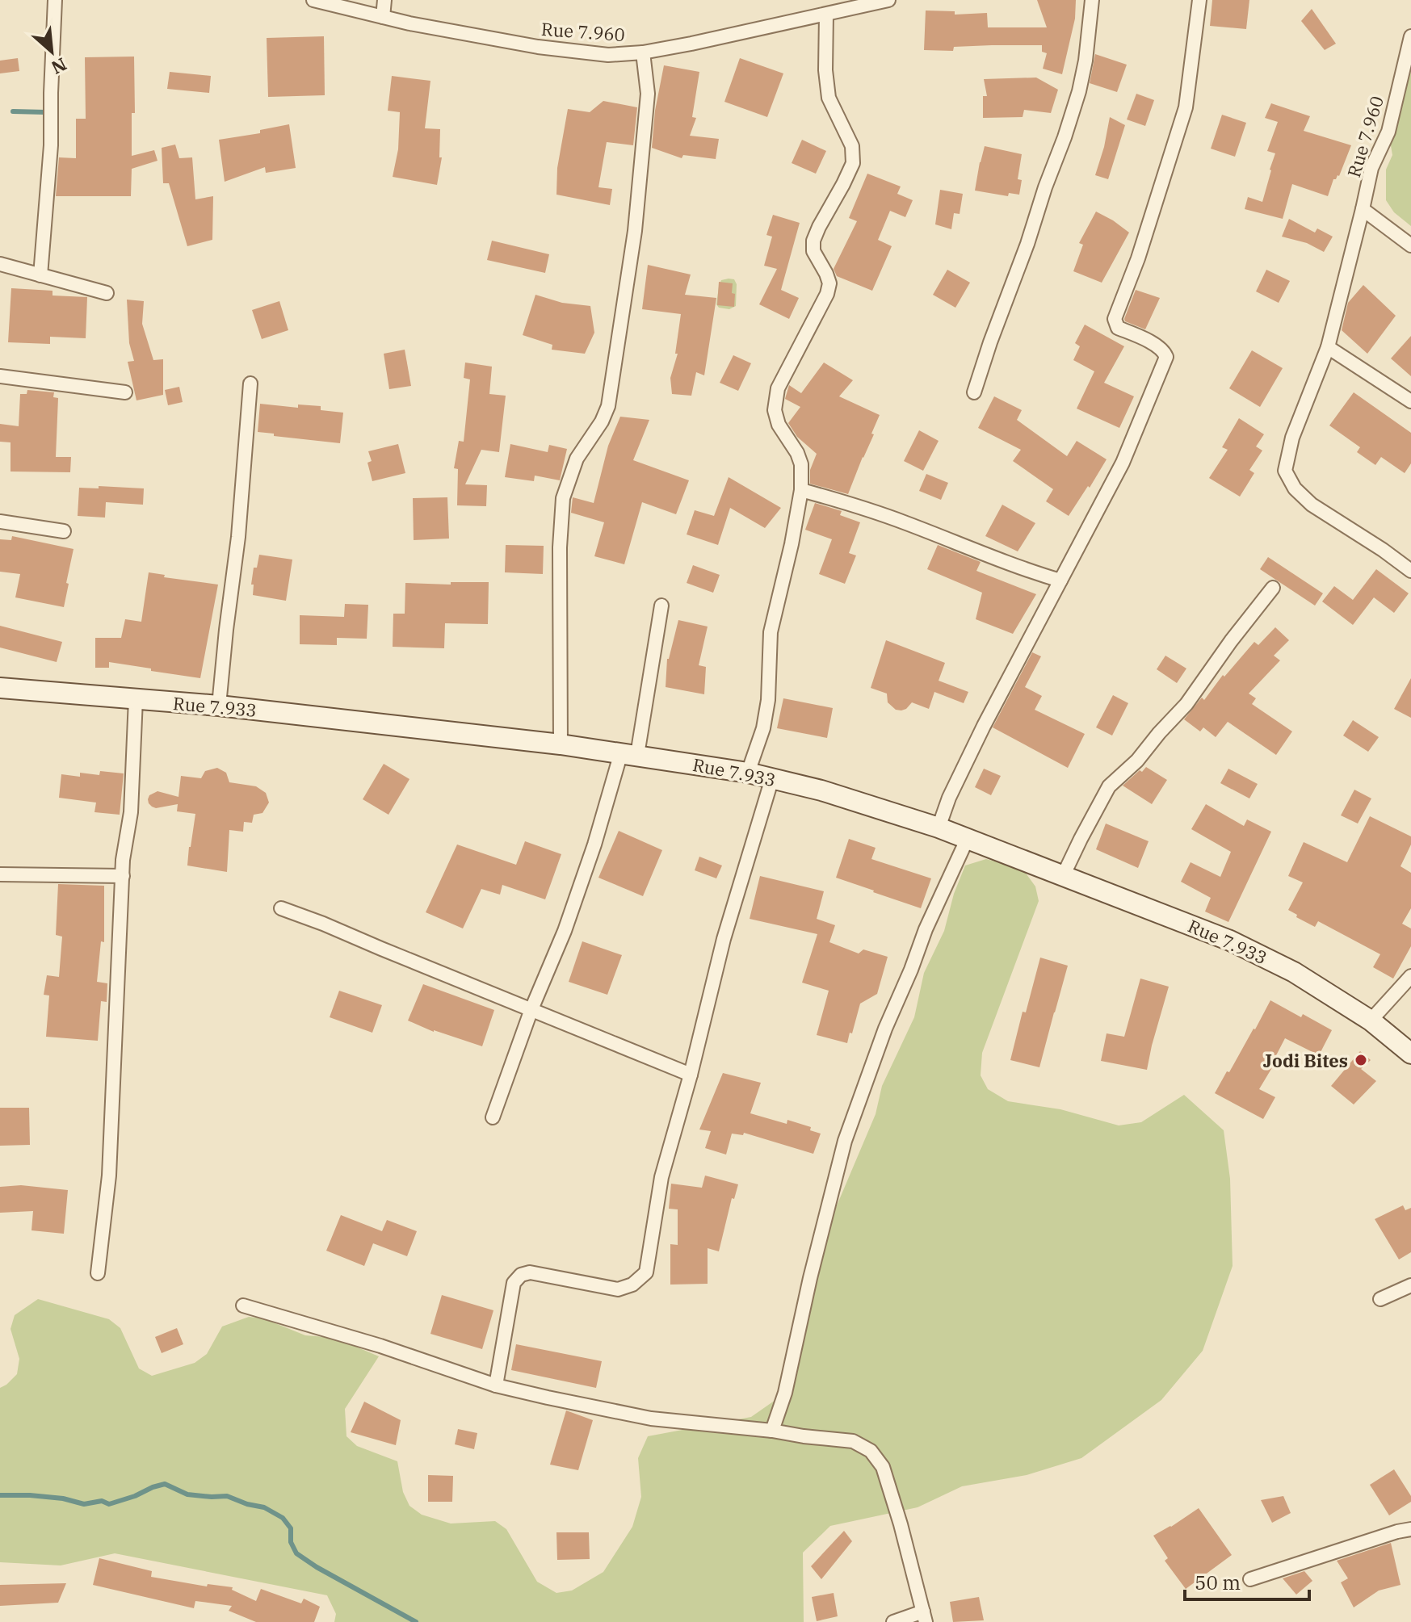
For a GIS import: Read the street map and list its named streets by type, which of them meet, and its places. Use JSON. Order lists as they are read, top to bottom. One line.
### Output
{"streets":{"street":["Rue 7.960","Rue 7.933"]},"places":["Jodi Bites"],"scale_bar":"50 m","north":"bottom right"}
